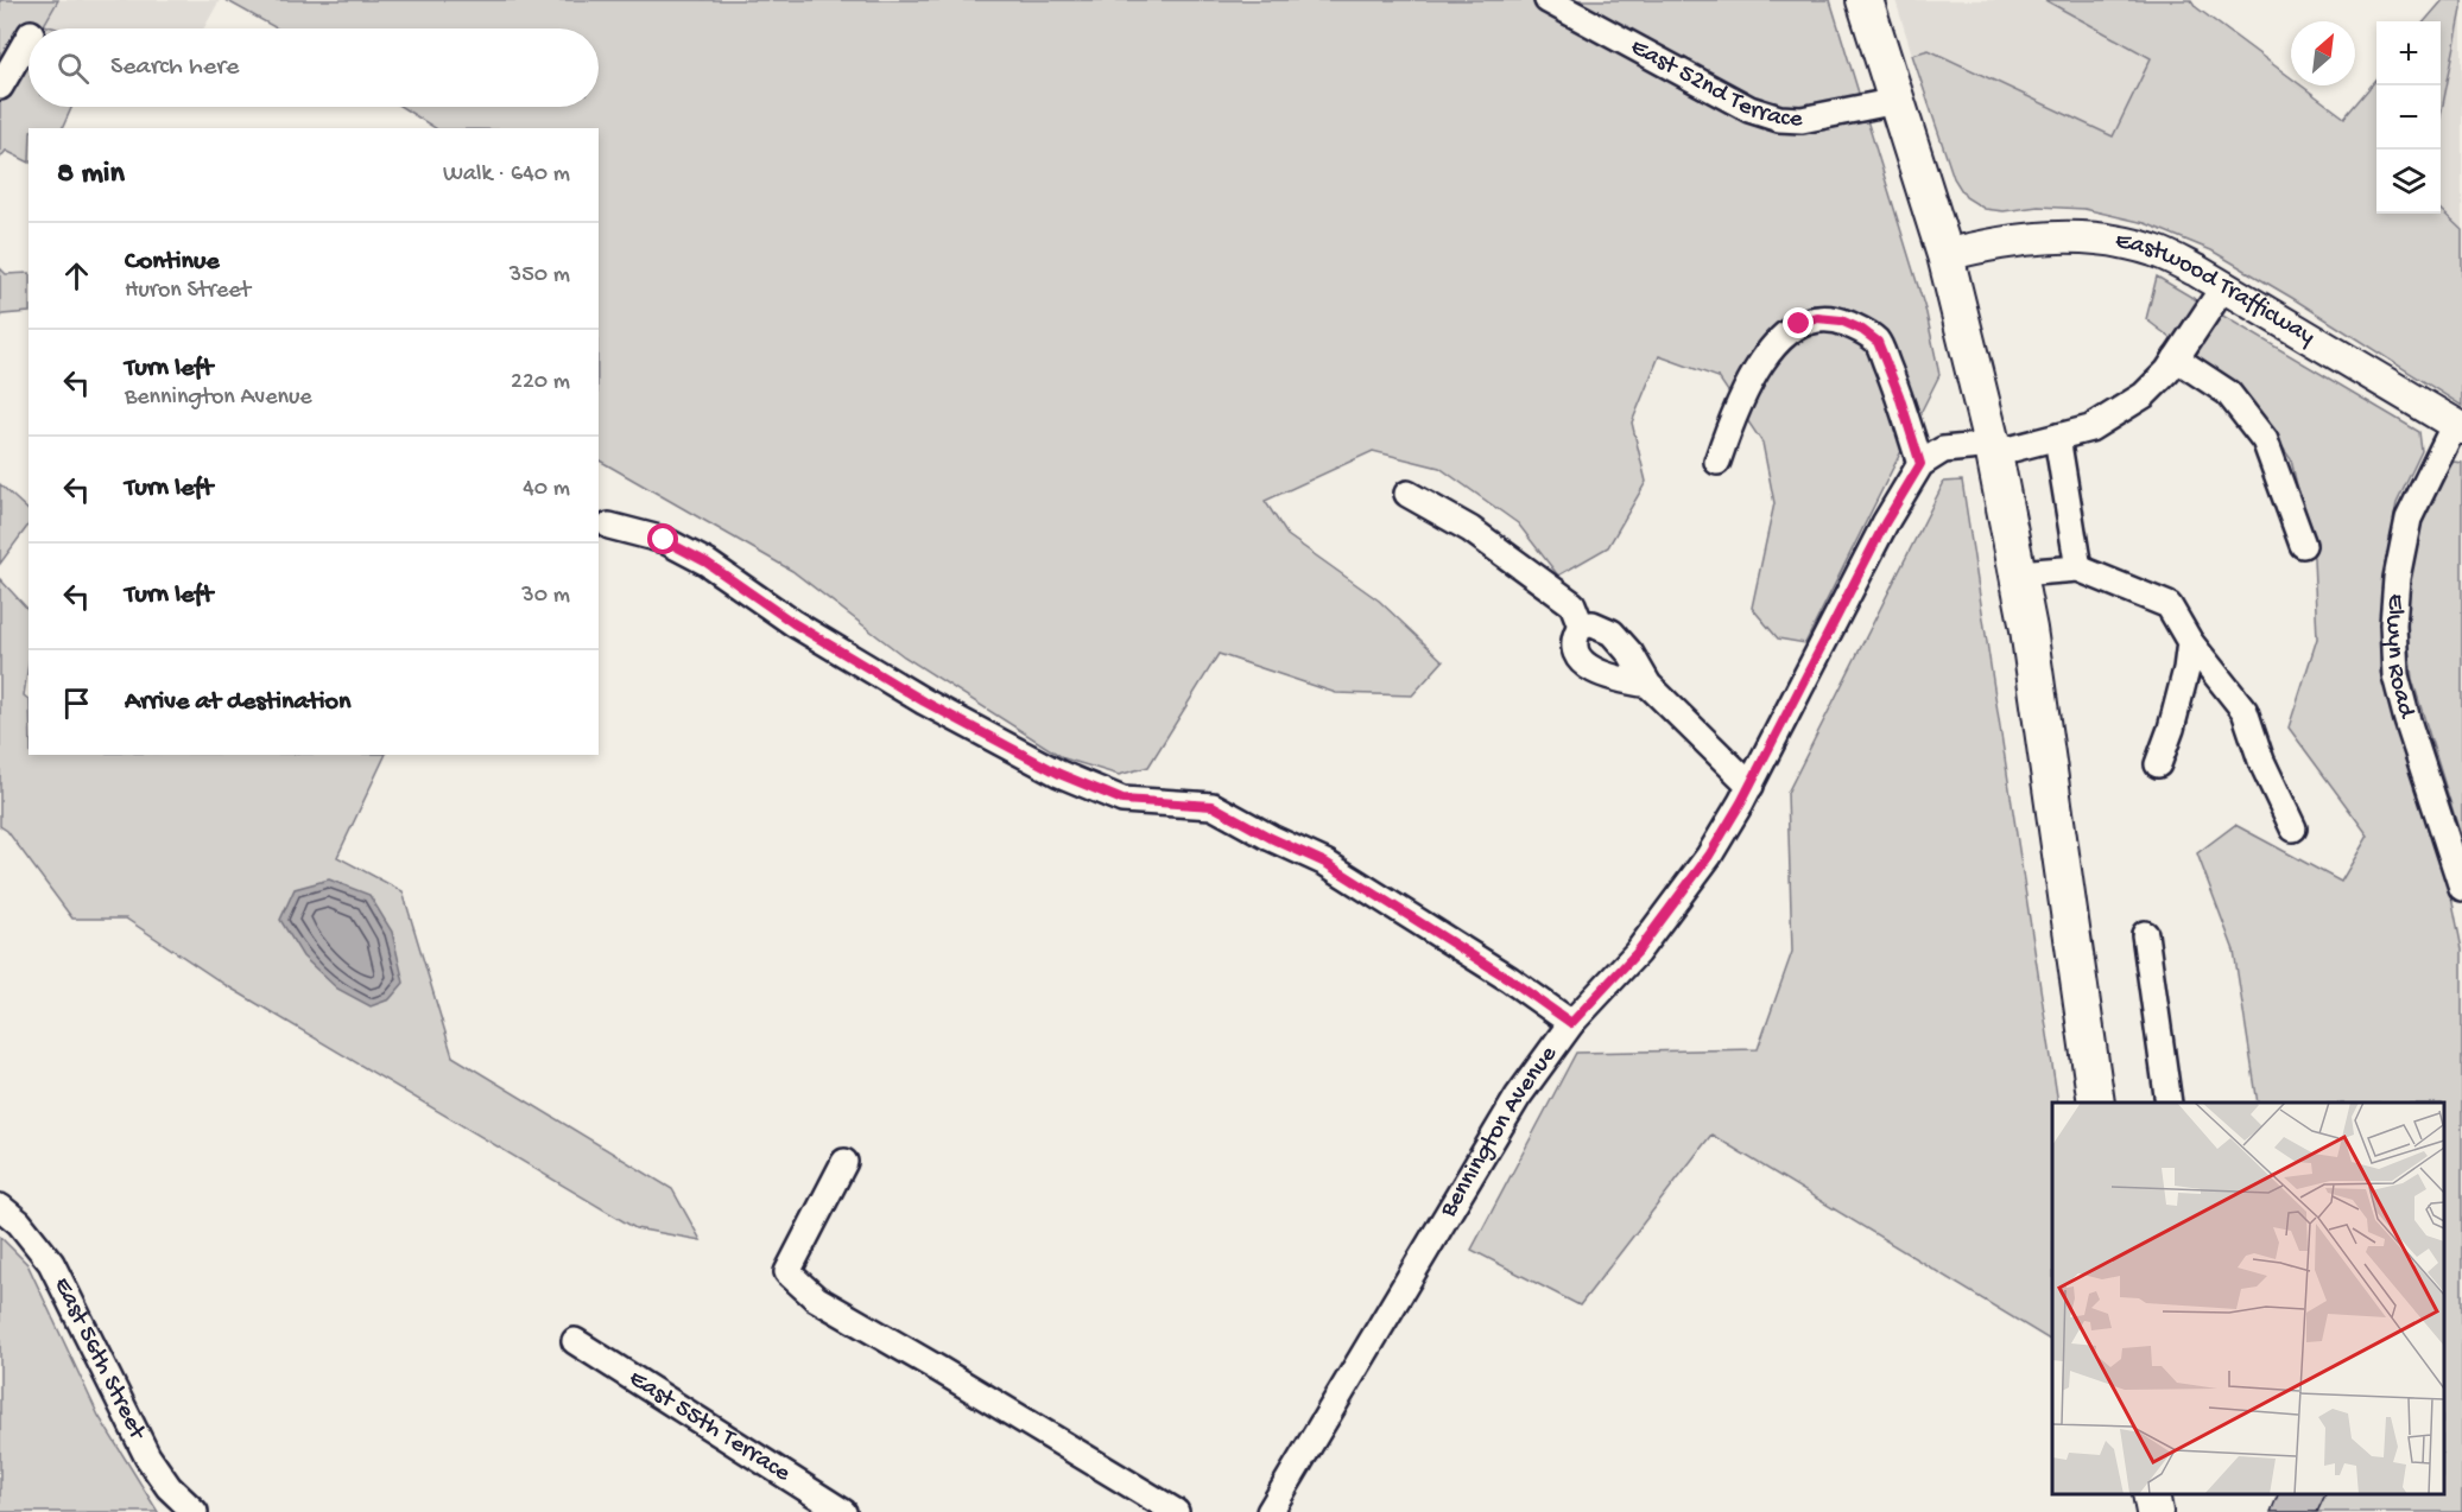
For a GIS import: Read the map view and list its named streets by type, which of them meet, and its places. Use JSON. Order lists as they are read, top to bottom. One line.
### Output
{"streets":{"main road":["Eastwood Trafficway"],"street":["East 52nd Terrace","Elwyn Road","Bennington Avenue","East 56th Street","East 55th Terrace"]},"crossings":[["Eastwood Trafficway","Elwyn Road"]],"north":"top right","page":{"map_buttons":["+","−"],"search":"Search here","heading":["8 min","Walk · 640 m"],"list":[["Continue","Huron Street","350 m"],["Turn left","Bennington Avenue","220 m"],["Turn left","40 m"],["Turn left","30 m"],"Arrive at destination"]}}
